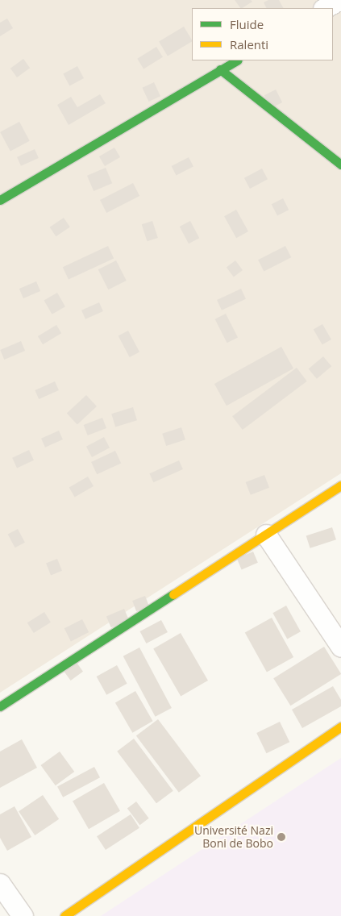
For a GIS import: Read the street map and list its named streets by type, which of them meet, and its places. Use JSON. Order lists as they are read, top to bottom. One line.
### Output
{"places":["Université Nazi Boni de Bobo"],"legend":["Fluide","Ralenti"]}
